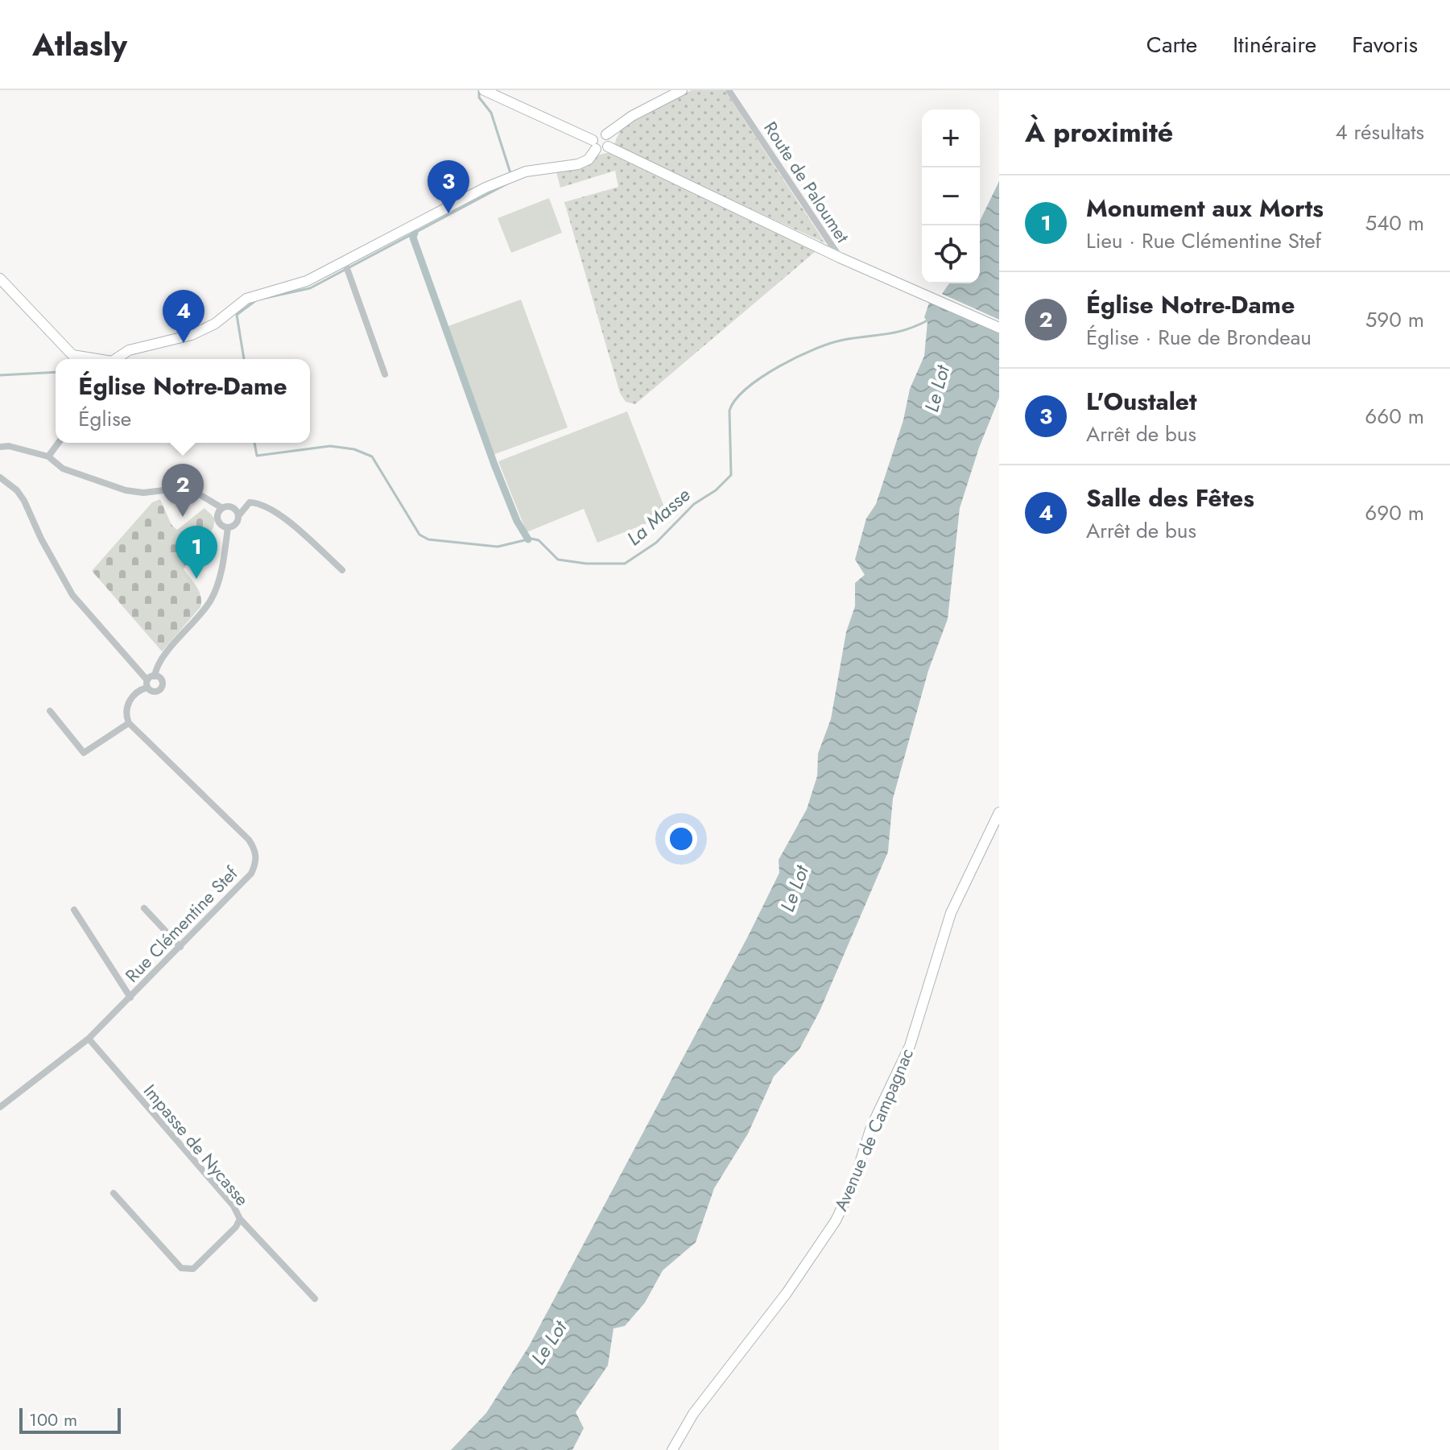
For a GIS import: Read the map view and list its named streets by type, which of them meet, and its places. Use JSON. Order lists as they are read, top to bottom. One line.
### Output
{"streets":{"street":["Route de Paloumet","Rue Clémentine Stef","Avenue de Campagnac","Impasse de Nycasse"]},"crossings":[["Rue Clémentine Stef","Impasse de Nycasse"]],"water":["Le Lot","La Masse"],"scale_bar":"100 m","page":{"header":"Atlasly","nav":["Carte","Itinéraire","Favoris"],"heading":["À proximité","4 résultats"],"map_buttons":["+","−"],"pins":["3","4","2","1"],"list":[{"mark":"1","name":"Monument aux Morts","note":"Lieu · Rue Clémentine Stef","value":"540 m"},{"mark":"2","name":"Église Notre-Dame","note":"Église · Rue de Brondeau","value":"590 m"},{"mark":"3","name":"L'Oustalet","note":"Arrêt de bus","value":"660 m"},{"mark":"4","name":"Salle des Fêtes","note":"Arrêt de bus","value":"690 m"}],"popup":["Église Notre-Dame","Église"],"scale":"100 m"}}
